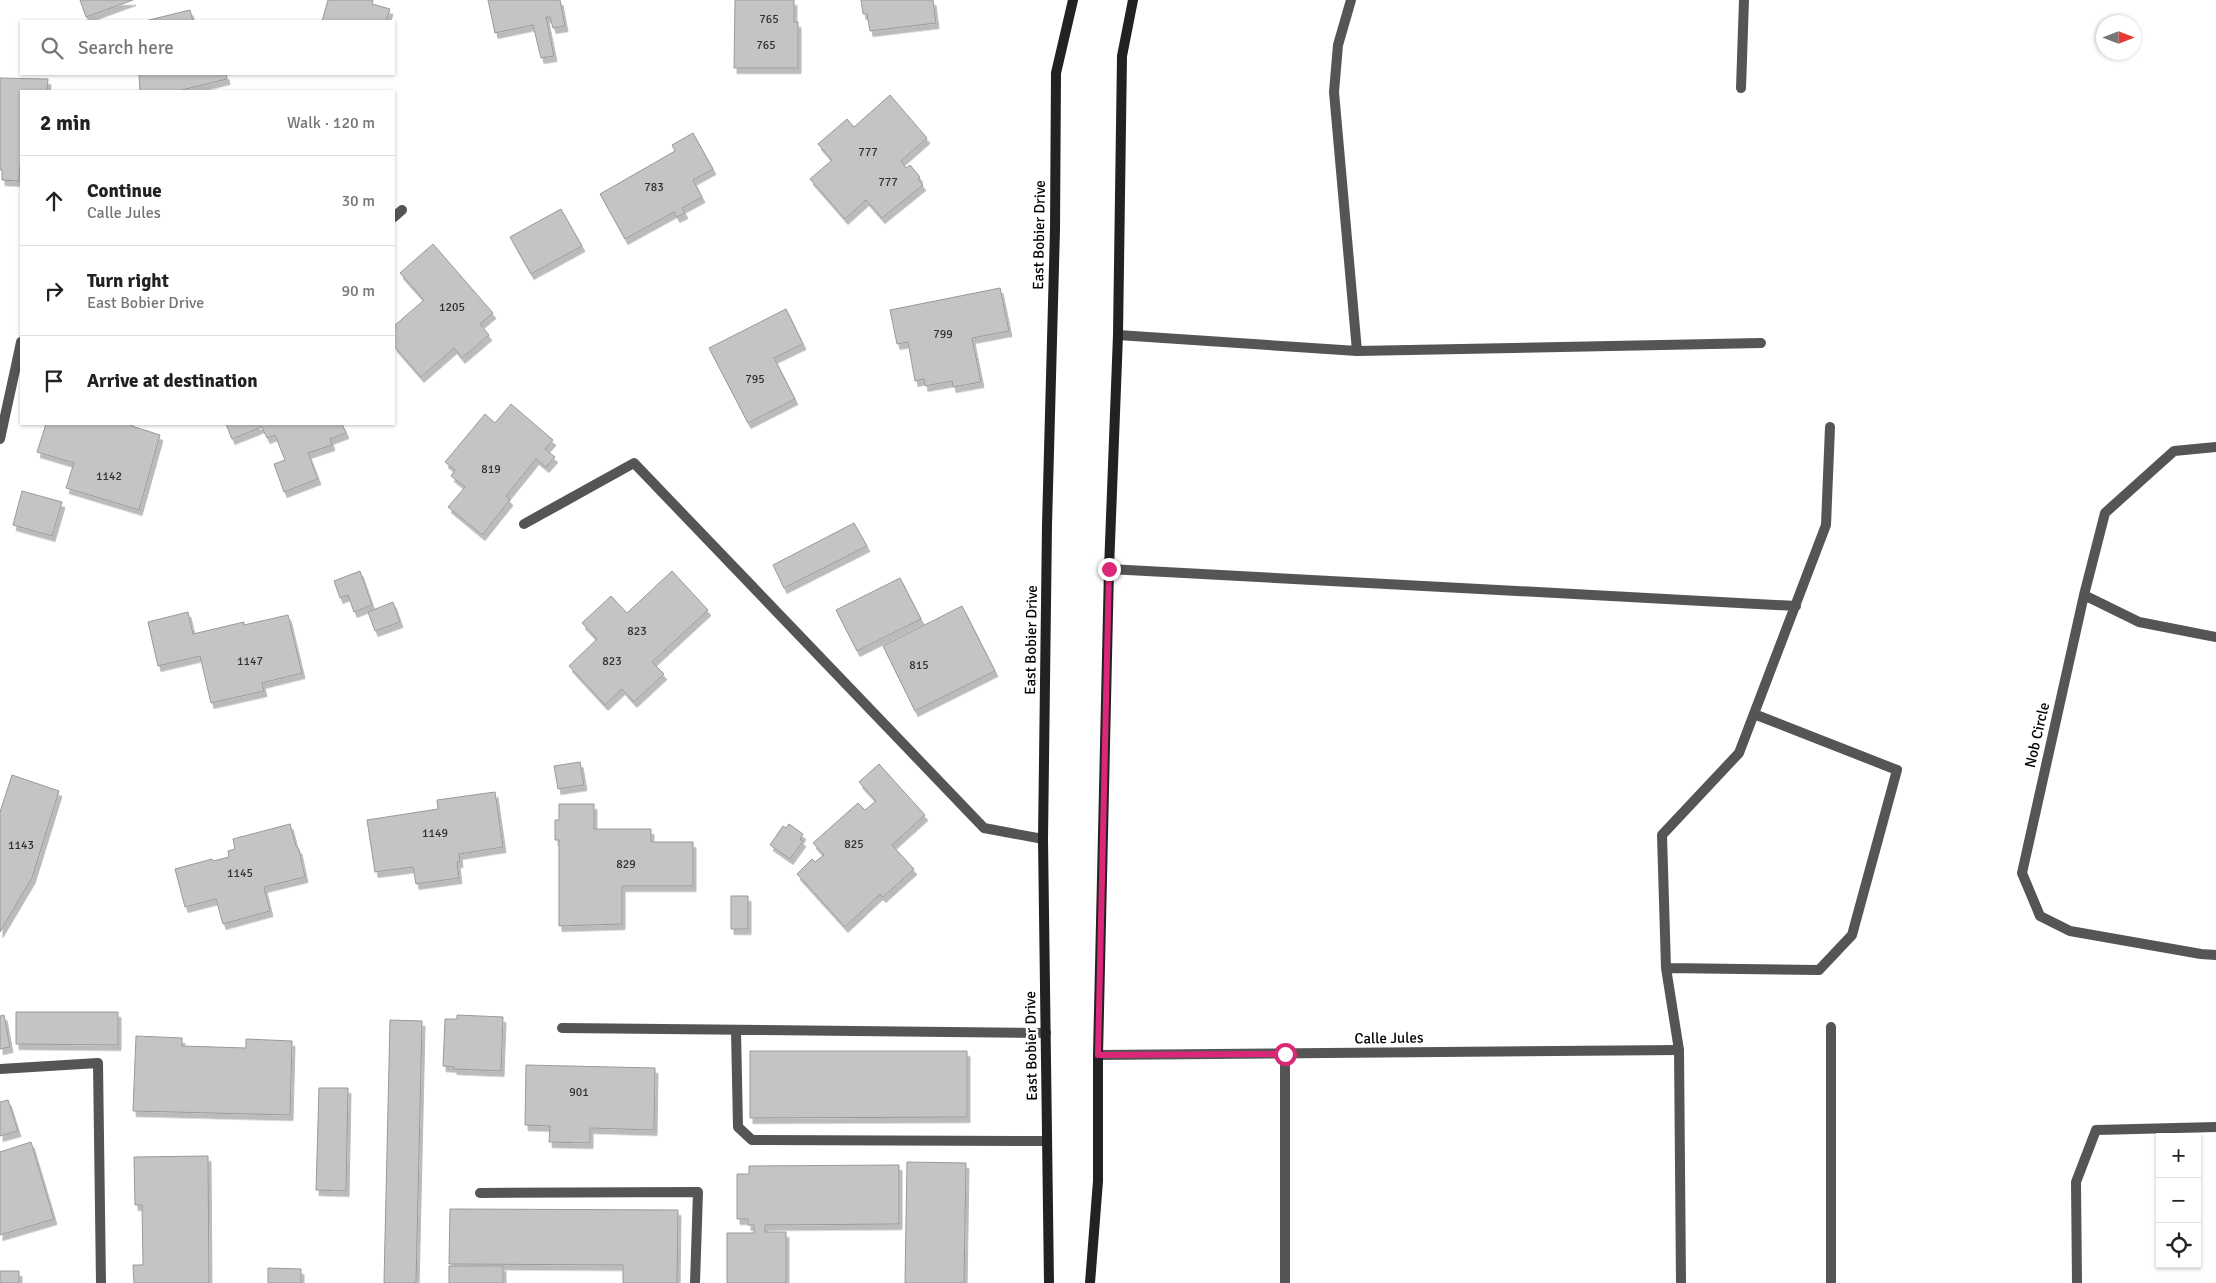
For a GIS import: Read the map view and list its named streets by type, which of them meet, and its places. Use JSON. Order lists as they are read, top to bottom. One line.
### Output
{"streets":{"main road":["East Bobier Drive"],"street":["Nob Circle","Calle Jules"]},"house_numbers":["765","765","777","777","783","1205","799","795","819","1142","823","1147","823","815","1149","825","1143","829","1145","901"],"north":"right","page":{"search":"Search here","heading":["2 min","Walk · 120 m"],"list":[["Continue","Calle Jules","30 m"],["Turn right","East Bobier Drive","90 m"],"Arrive at destination"],"map_buttons":["+","−"]}}
